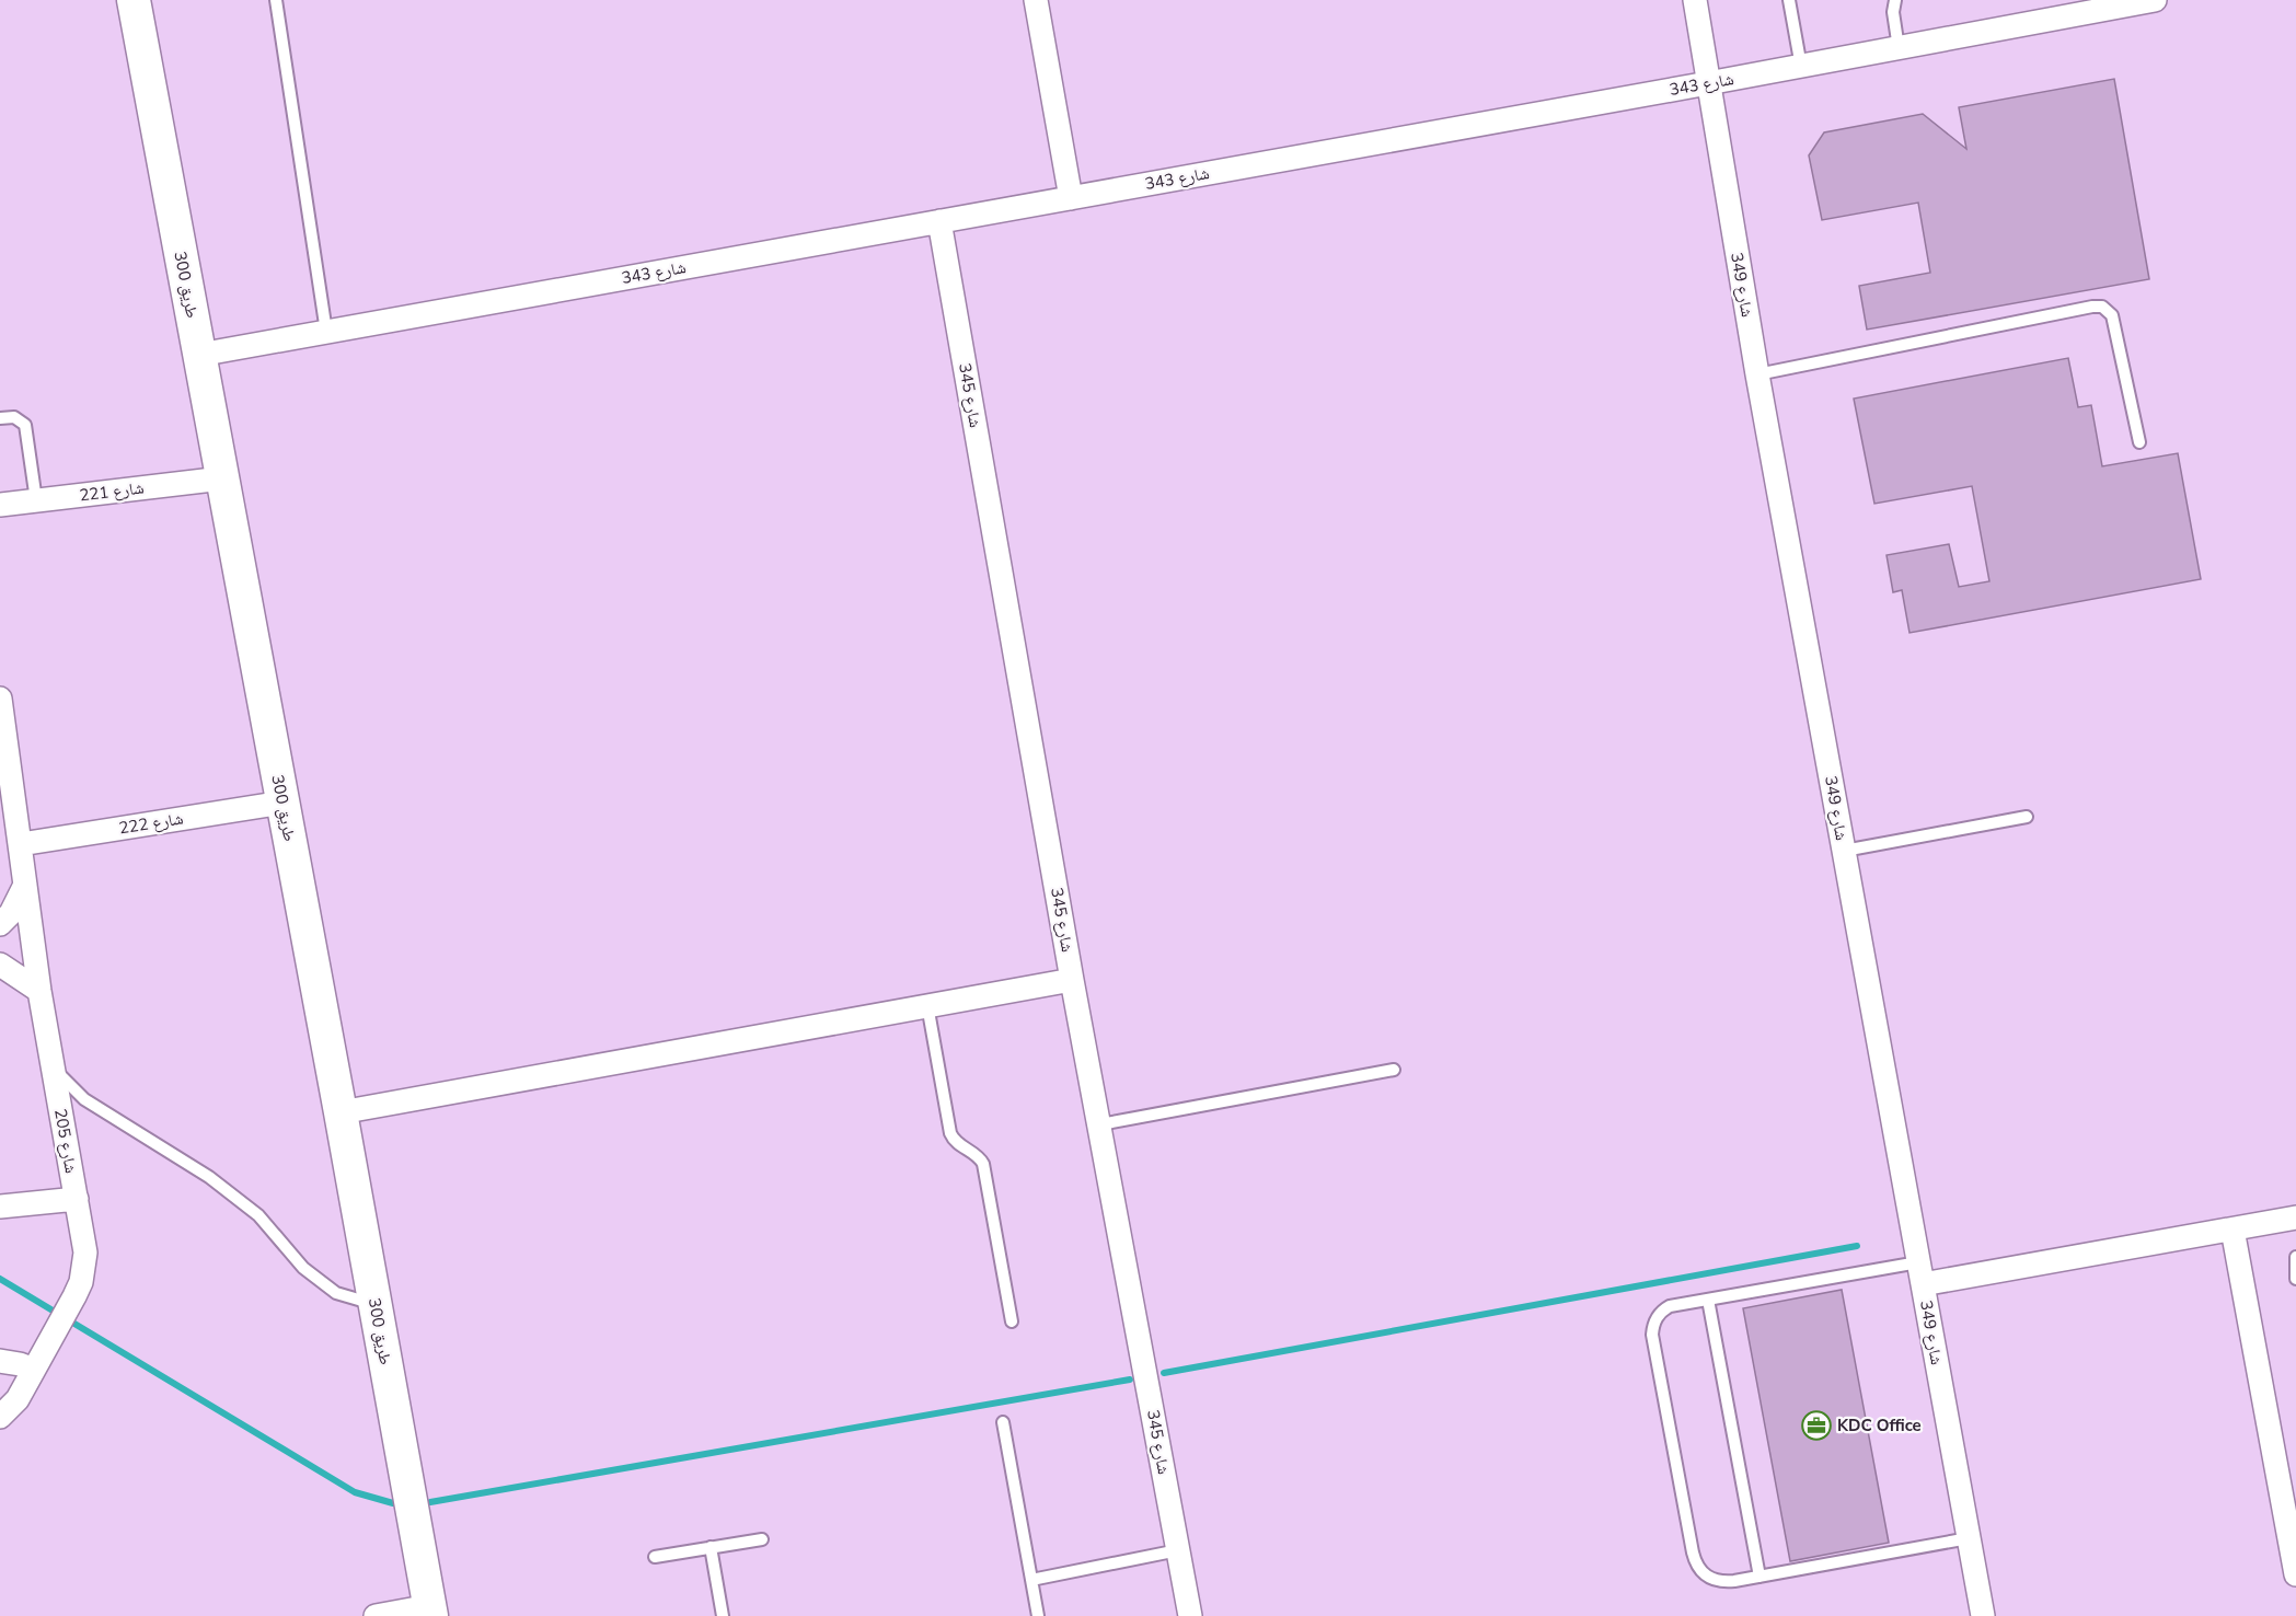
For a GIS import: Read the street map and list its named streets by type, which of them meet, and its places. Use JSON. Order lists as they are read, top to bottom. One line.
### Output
{"streets":{"main road":["طريق 300"],"street":["شارع 343","شارع 349","شارع 345","شارع 221","شارع 222","شارع 205"]},"crossings":[["شارع 343","طريق 300"],["شارع 343","شارع 349"],["شارع 343","شارع 345"],["طريق 300","شارع 221"],["طريق 300","شارع 222"],["شارع 222","شارع 205"]],"places":{"office":["KDC Office"]}}
